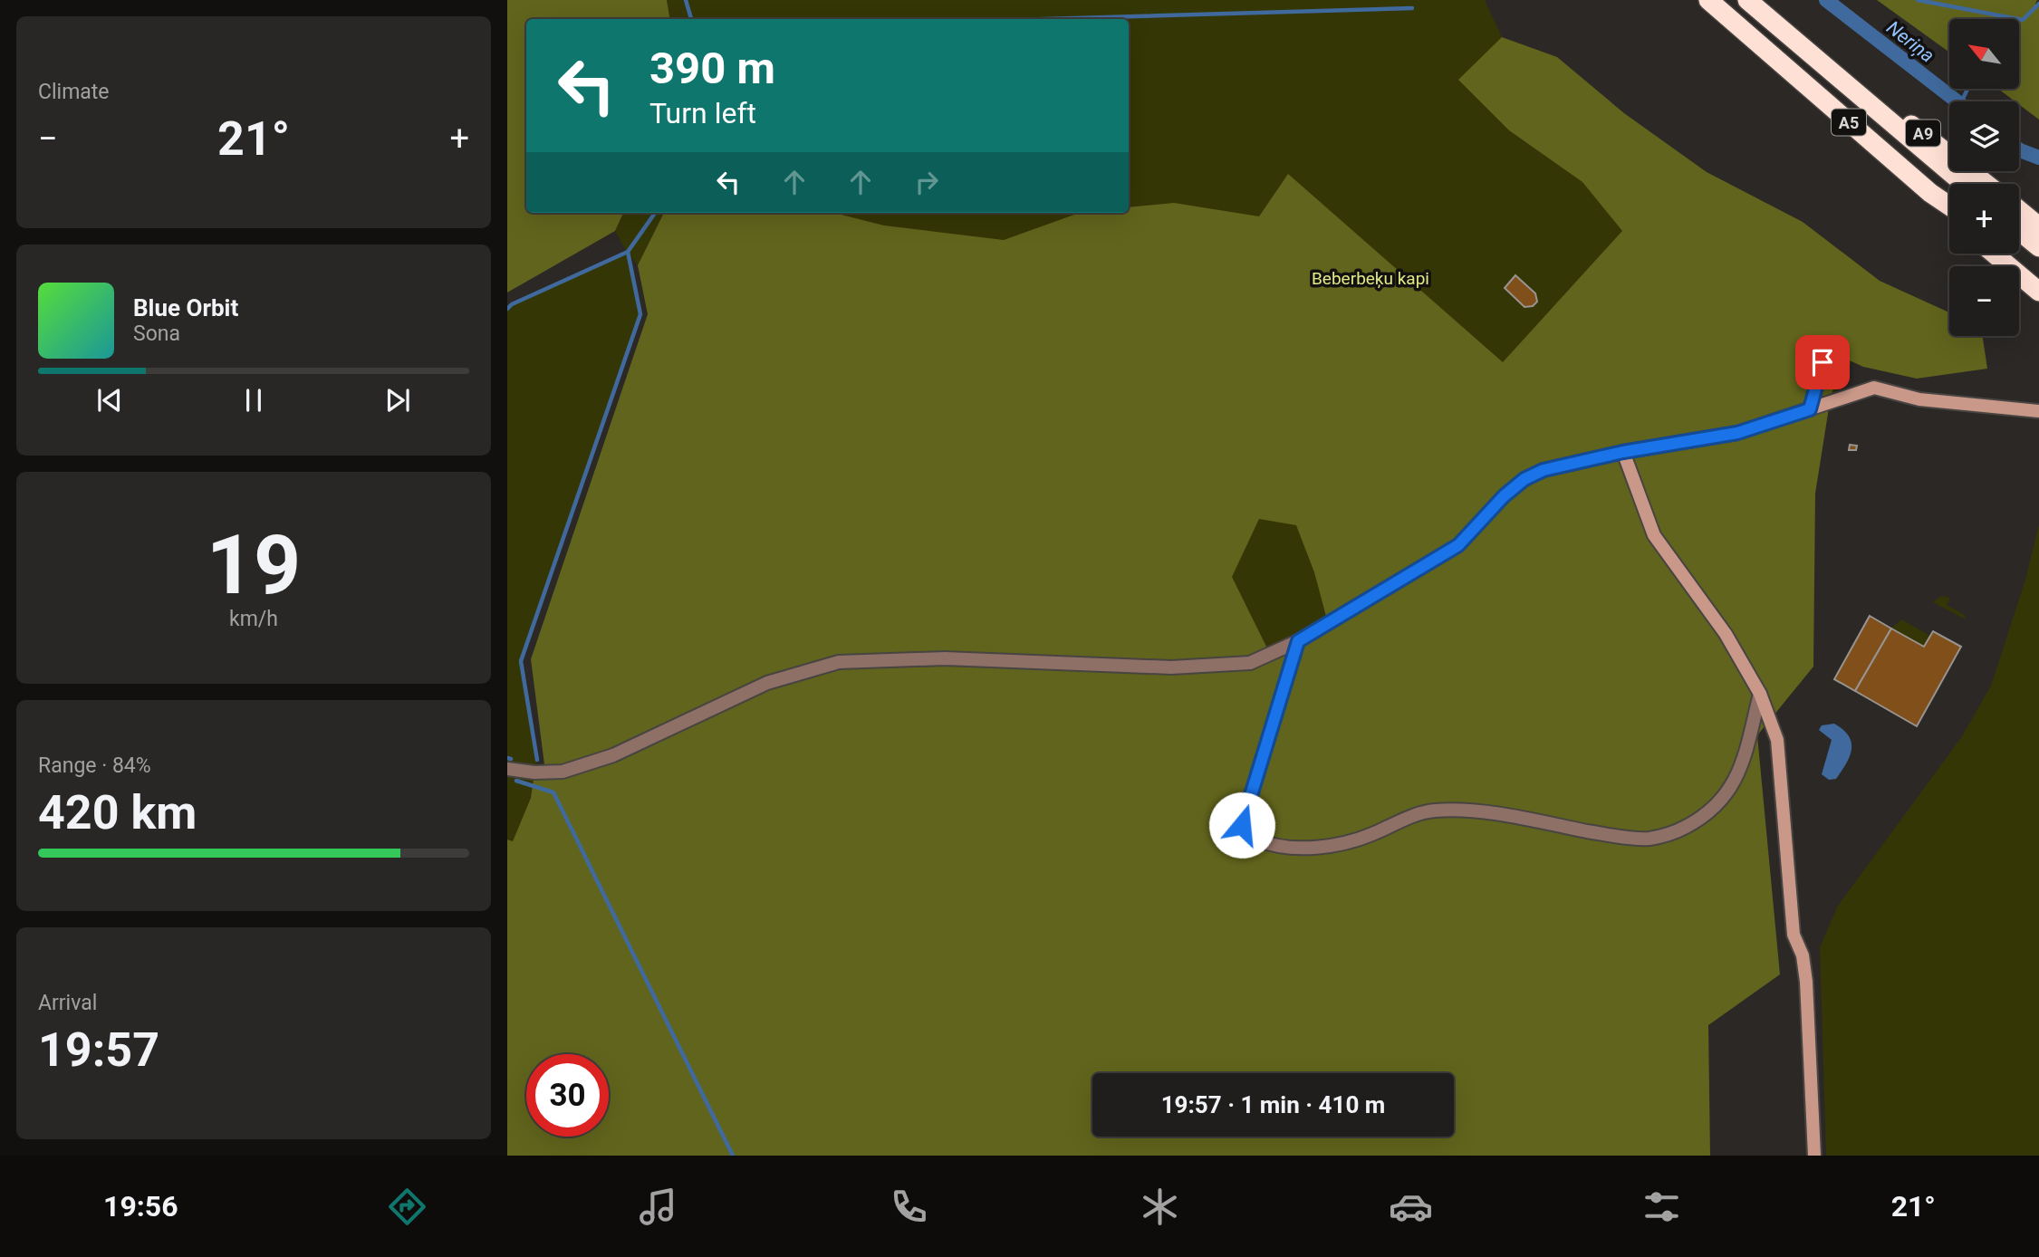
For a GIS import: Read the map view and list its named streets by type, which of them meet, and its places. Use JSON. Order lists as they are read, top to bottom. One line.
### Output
{"streets":{"highway":["A5","A9"]},"crossings":[["A5","A9"]],"water":["Neriņa"],"parks":["Beberbeķu kapi"],"north":"top left","page":{"tile":["Climate",["19","km/h"],["Range · 84%","420 km"],["Arrival","19:57"]],"map_buttons":["+","−"],"turn":["390 m","Turn left"],"heat":["−","21°","+"],"song":["Blue Orbit","Sona"],"limit":"30","trip":"19:57 · 1 min · 410 m","tabs":["19:56","21°"]}}
